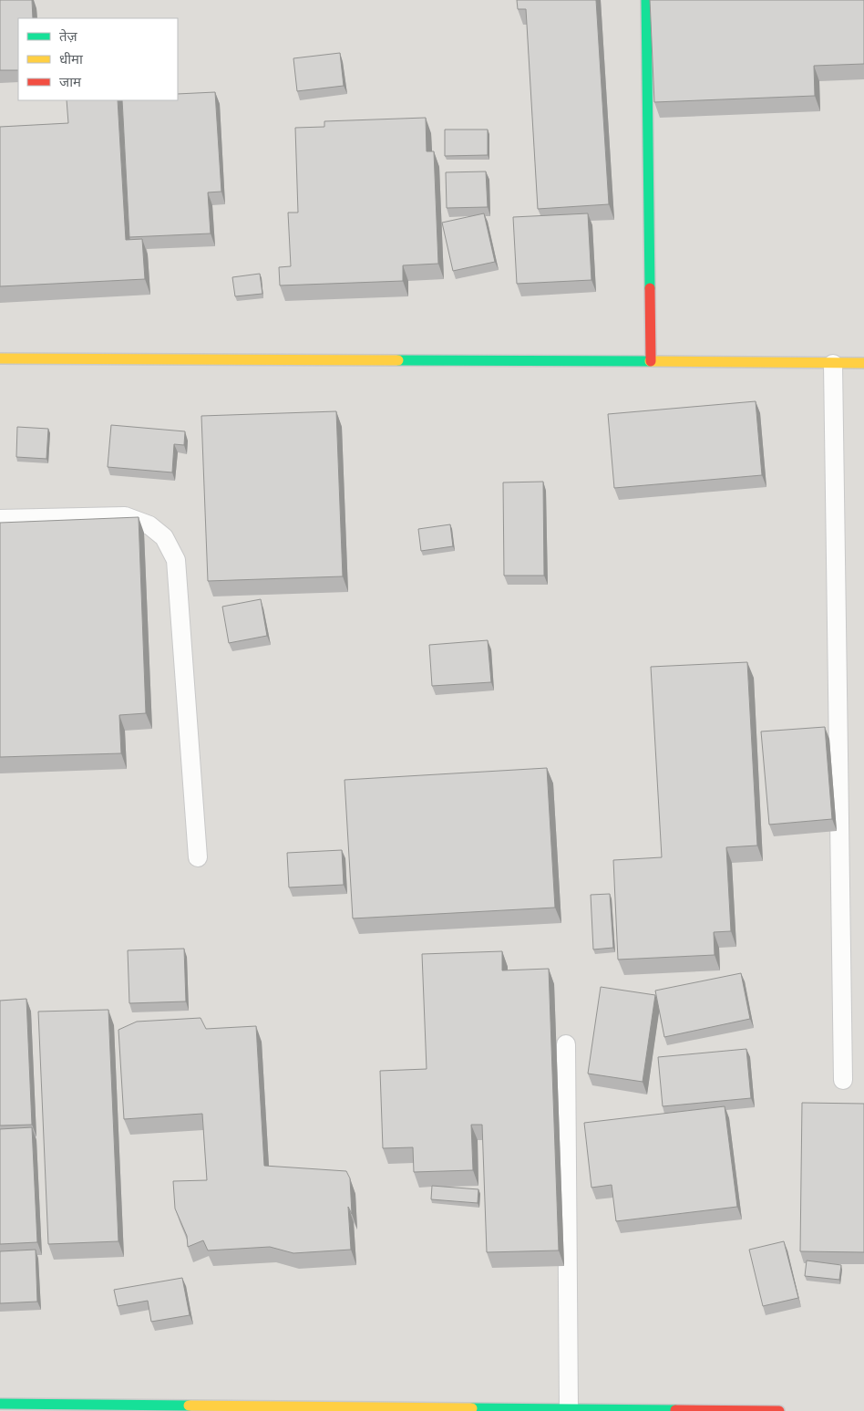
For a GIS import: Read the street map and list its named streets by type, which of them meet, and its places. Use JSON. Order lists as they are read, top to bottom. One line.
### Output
{"legend":["तेज़","धीमा","जाम"]}
